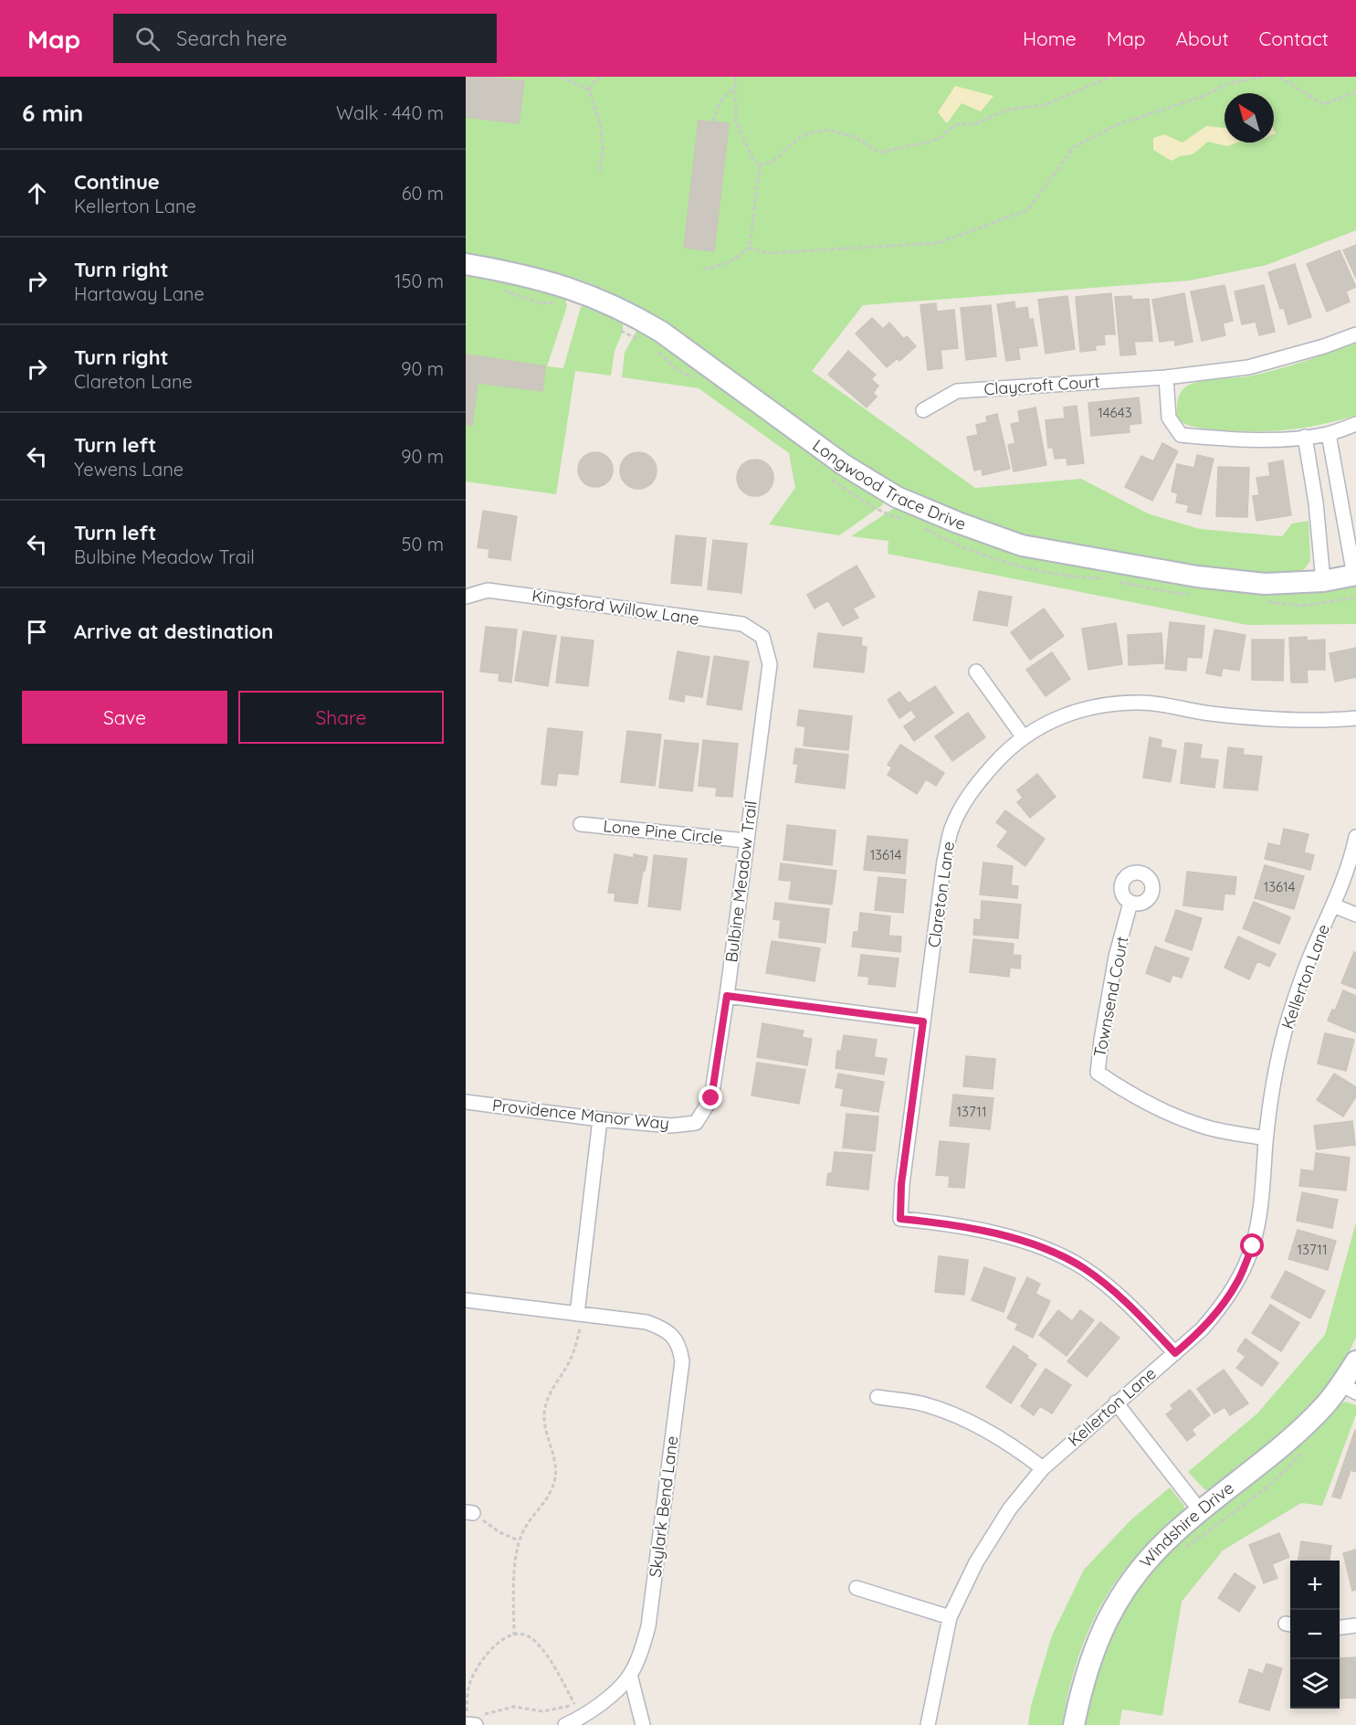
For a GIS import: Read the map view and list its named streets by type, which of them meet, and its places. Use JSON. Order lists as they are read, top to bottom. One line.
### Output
{"streets":{"street":["Claycroft Court","Longwood Trace Drive","Kingsford Willow Lane","Lone Pine Circle","Bulbine Meadow Trail","Clareton Lane","Kellerton Lane","Townsend Court","Providence Manor Way","Skylark Bend Lane","Windshire Drive"]},"crossings":[["Kingsford Willow Lane","Bulbine Meadow Trail"],["Lone Pine Circle","Bulbine Meadow Trail"],["Bulbine Meadow Trail","Providence Manor Way"],["Clareton Lane","Kellerton Lane"],["Kellerton Lane","Townsend Court"]],"house_numbers":["14643","13614","13614","13711","13711"],"north":"top left","page":{"header":"Map","search":"Search here","nav":["Home","Map","About","Contact"],"heading":["6 min","Walk · 440 m"],"list":[["Continue","Kellerton Lane","60 m"],["Turn right","Hartaway Lane","150 m"],["Turn right","Clareton Lane","90 m"],["Turn left","Yewens Lane","90 m"],["Turn left","Bulbine Meadow Trail","50 m"],"Arrive at destination"],"buttons":["Save","Share"],"map_buttons":["+","−"]}}
